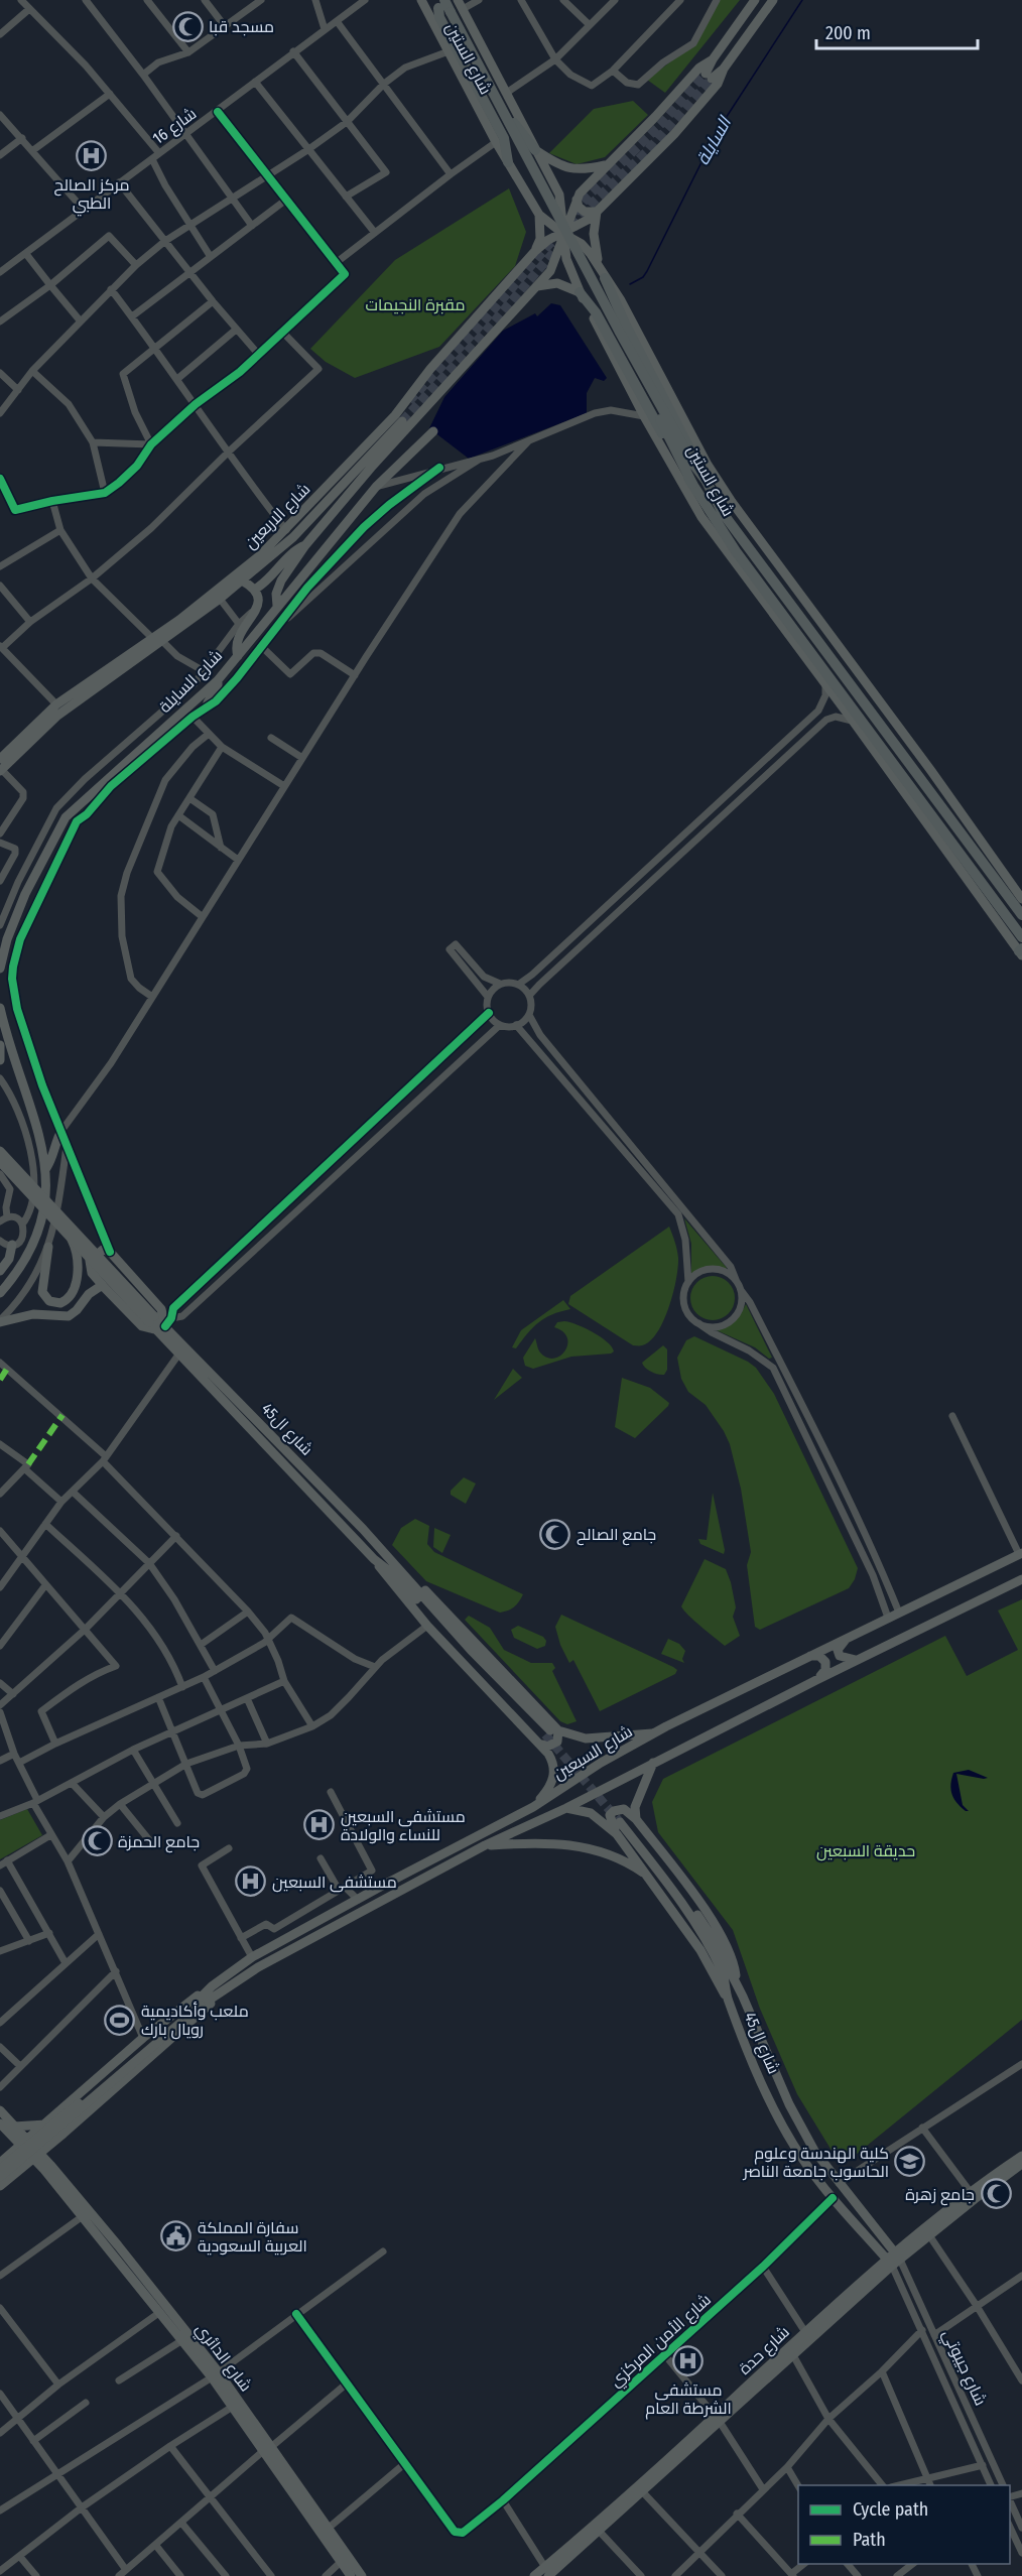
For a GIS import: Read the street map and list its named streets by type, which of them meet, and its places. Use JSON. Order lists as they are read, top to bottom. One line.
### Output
{"streets":{"highway":["شارع الستين"],"main road":["شارع الاربعين","شارع السايلة","شارع ال45","شارع السبعين","شارع حدة","شارع الدائري"],"street":["شارع 16","شارع الأمن المركزي","شارع جيبوتي"]},"crossings":[["شارع الستين","شارع الاربعين"],["شارع ال45","شارع الأمن المركزي"],["شارع ال45","شارع حدة"],["شارع ال45","شارع جيبوتي"],["شارع حدة","شارع جيبوتي"]],"water":["السايلة"],"parks":["مقبرة النجيمات","حديقة السبعين"],"places":{"mosque":["مسجد قبا","جامع الصالح","جامع الحمزة","جامع زهرة"],"hospital":["مركز الصالح الطبي","مستشفى السبعين للنساء والولادة","مستشفى السبعين","مستشفى الشرطة العام"],"sports":["ملعب وأكاديمية رويال بارك"],"school or university":["كلية الهندسة وعلوم الحاسوب جامعة الناصر"],"public building":["سفارة المملكة العربية السعودية"]},"legend":["Cycle path","Path"],"scale_bar":"200 m"}
